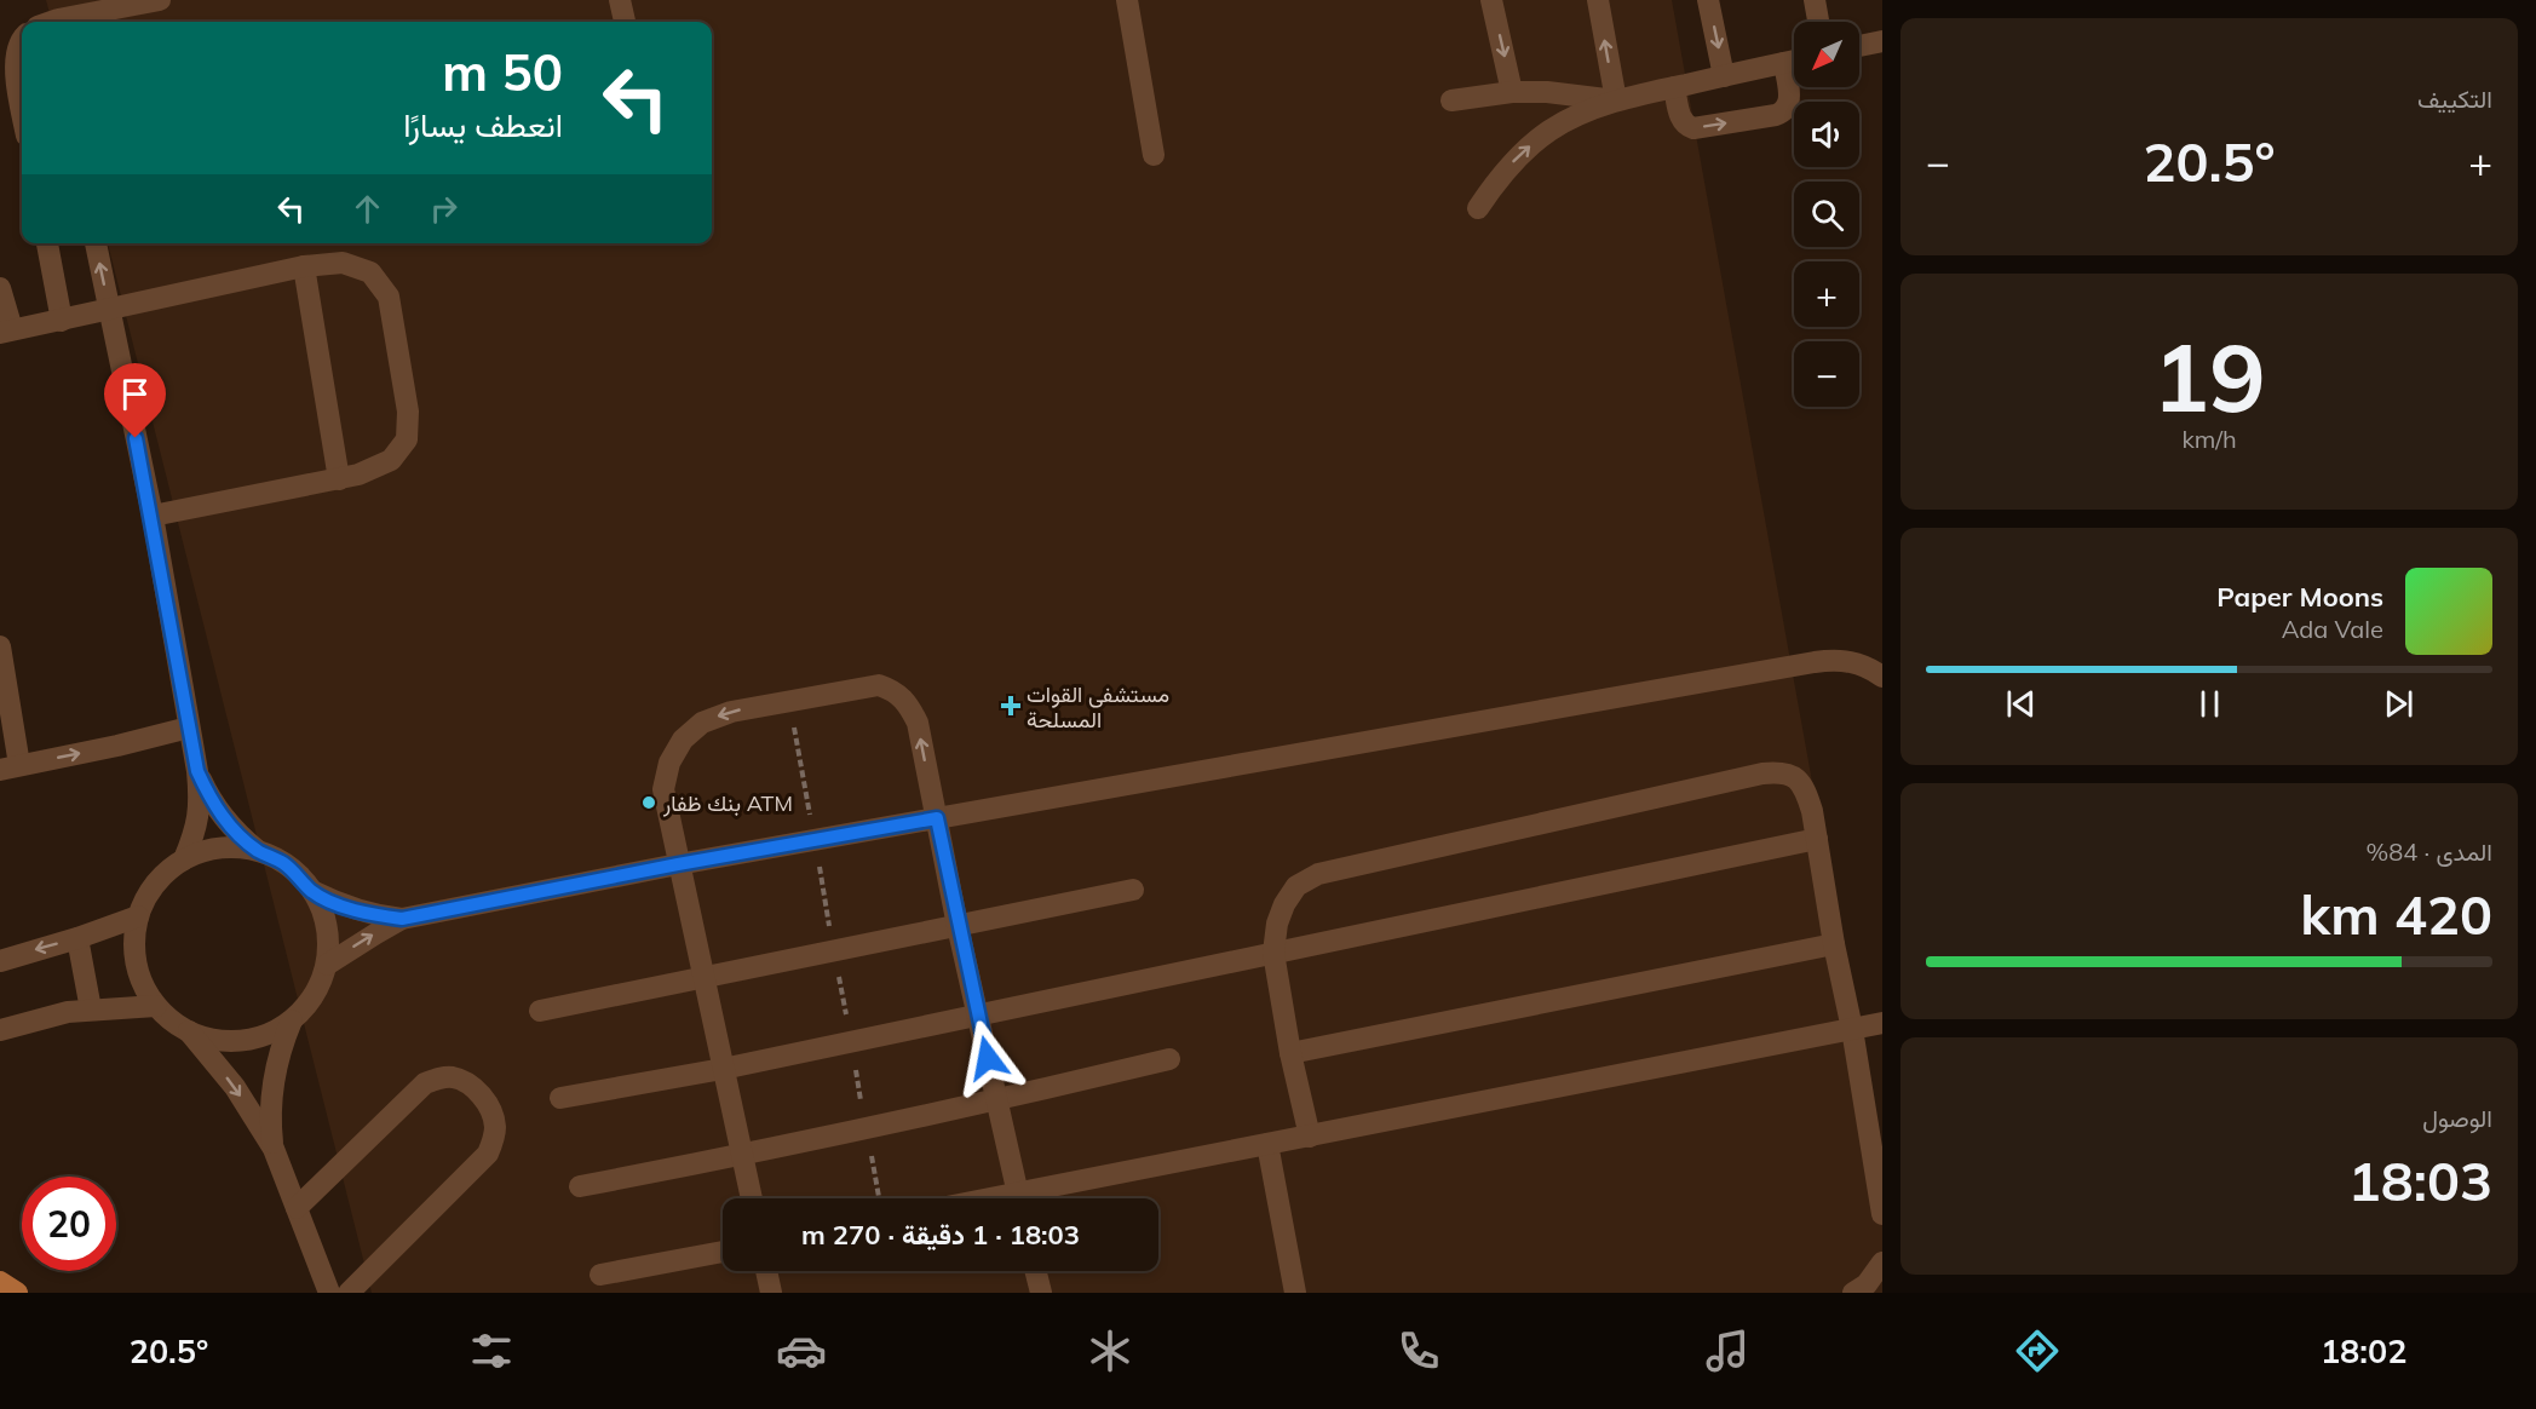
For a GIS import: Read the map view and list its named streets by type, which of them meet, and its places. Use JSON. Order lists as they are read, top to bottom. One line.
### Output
{"places":{"health":["مستشفى القوات المسلحة"],"other":["بنك ظفار ATM"]},"north":"bottom left","page":{"tile":["التكييف",["19","km/h"],["المدى · 84%","420 km"],["الوصول","18:03"]],"map_buttons":["+","−"],"turn":["50 m","انعطف يسارًا"],"heat":["−","20.5°","+"],"song":["Paper Moons","Ada Vale"],"limit":"20","trip":"18:03 · 1 دقيقة · 270 m","tabs":["18:02","20.5°"]}}
